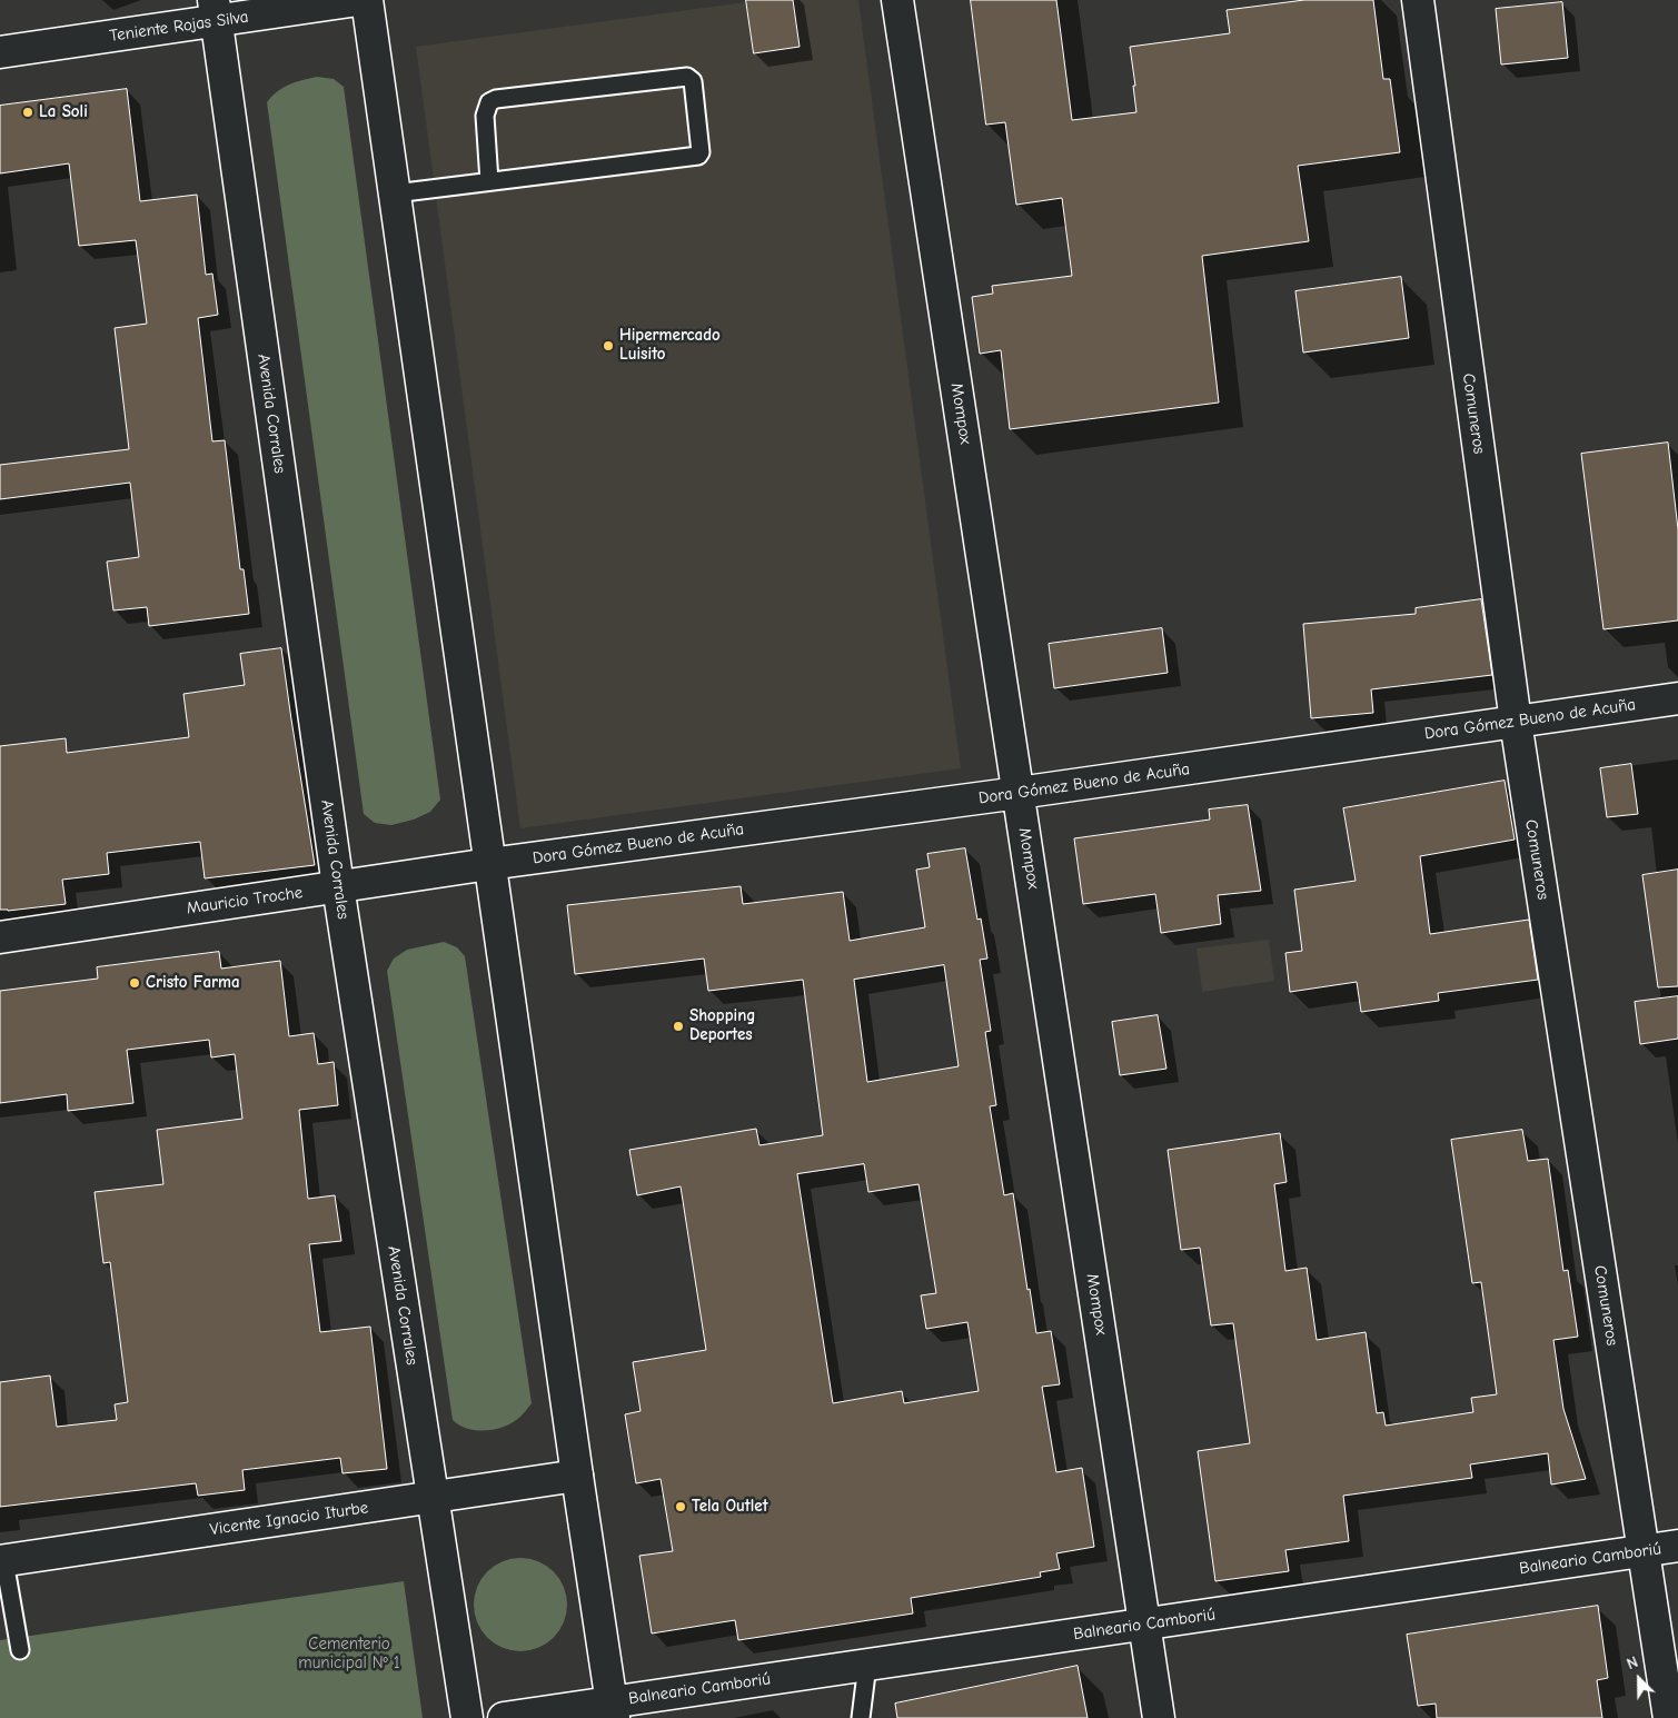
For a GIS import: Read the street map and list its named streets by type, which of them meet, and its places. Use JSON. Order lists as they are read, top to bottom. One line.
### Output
{"streets":{"street":["Teniente Rojas Silva","Avenida Corrales","Mompox","Comuneros","Dora Gómez Bueno de Acuña","Mauricio Troche","Vicente Ignacio Iturbe","Balneario Camboriú"]},"crossings":[["Teniente Rojas Silva","Avenida Corrales"],["Avenida Corrales","Mauricio Troche"],["Avenida Corrales","Vicente Ignacio Iturbe"],["Mompox","Dora Gómez Bueno de Acuña"],["Mompox","Balneario Camboriú"],["Comuneros","Dora Gómez Bueno de Acuña"],["Comuneros","Balneario Camboriú"],["Dora Gómez Bueno de Acuña","Mauricio Troche"]],"parks":["Cementerio municipal Nº 1"],"places":["La Soli","Hipermercado Luisito","Cristo Farma","Shopping Deportes","Tela Outlet"],"north":"top left"}
